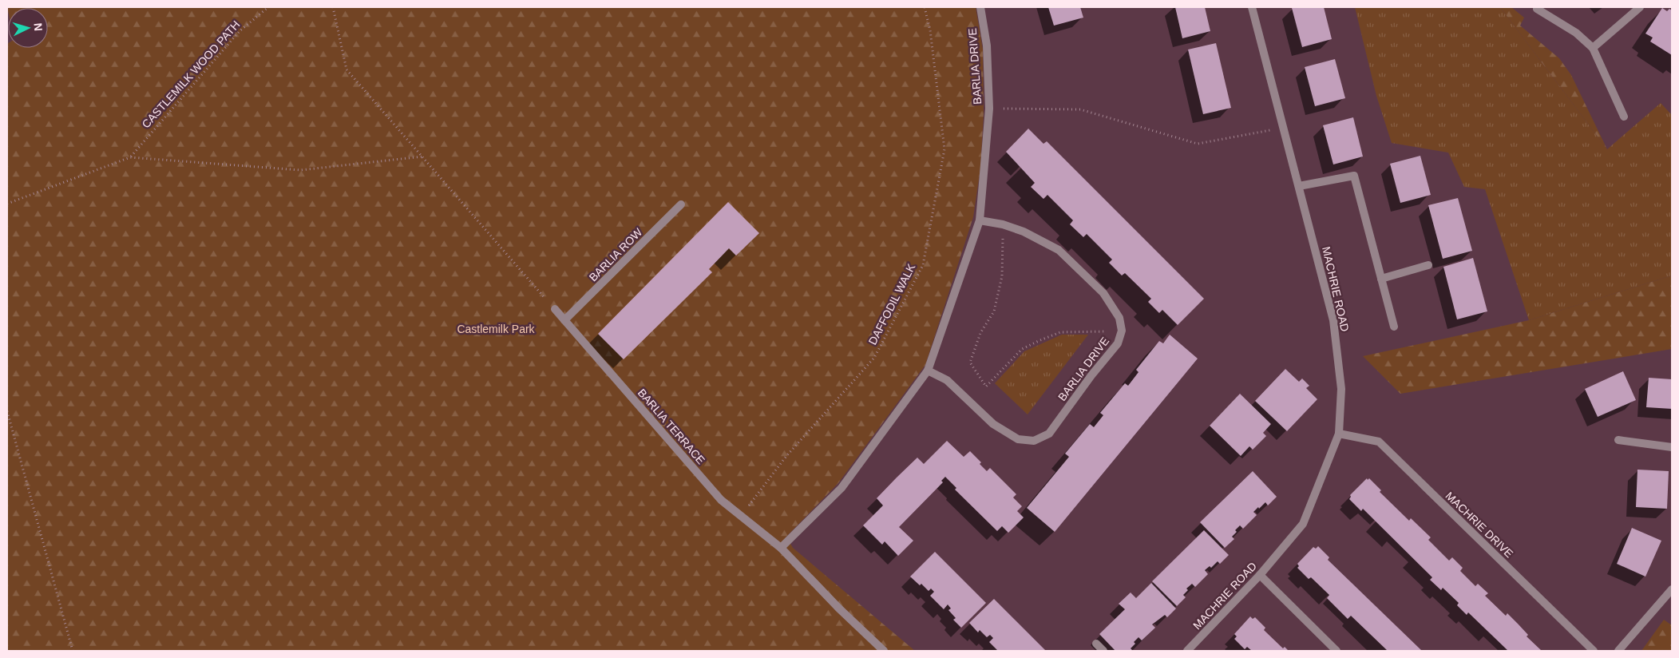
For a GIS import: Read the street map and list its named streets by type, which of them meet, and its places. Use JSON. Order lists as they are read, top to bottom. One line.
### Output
{"streets":{"street":["BARLIA DRIVE","BARLIA ROW","MACHRIE ROAD","BARLIA TERRACE","MACHRIE DRIVE"],"path":["CASTLEMILK WOOD PATH","DAFFODIL WALK"]},"crossings":[["BARLIA DRIVE","BARLIA TERRACE"],["BARLIA ROW","BARLIA TERRACE"],["MACHRIE ROAD","MACHRIE DRIVE"],["DAFFODIL WALK","BARLIA TERRACE"]],"parks":["Castlemilk Park"],"north":"right"}
